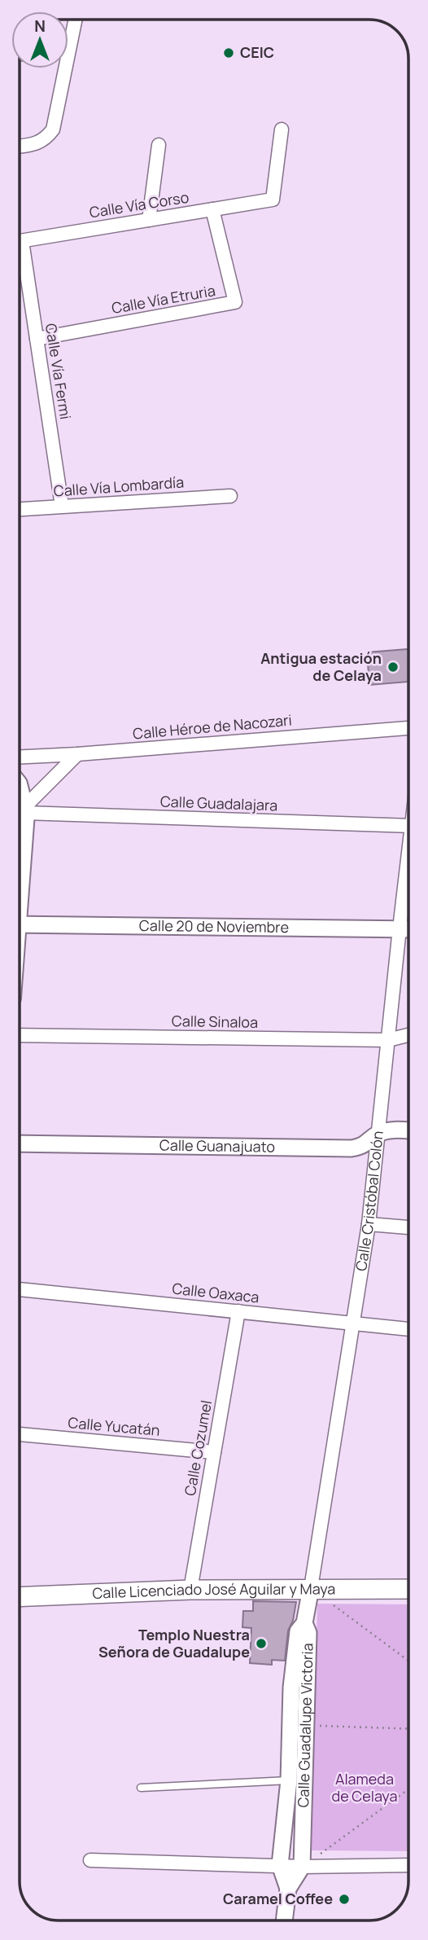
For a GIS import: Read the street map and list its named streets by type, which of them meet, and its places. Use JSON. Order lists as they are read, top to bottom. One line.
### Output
{"streets":{"main road":["Calle Licenciado José Aguilar y Maya"],"street":["Calle Vía Corso","Calle Vía Etruria","Calle Vía Fermi","Calle Vía Lombardía","Calle Héroe de Nacozari","Calle Guadalajara","Calle 20 de Noviembre","Calle Sinaloa","Calle Guanajuato","Calle Cristóbal Colón","Calle Oaxaca","Calle Yucatán","Calle Cozumel","Calle Guadalupe Victoria"]},"crossings":[["Calle Vía Corso","Calle Vía Etruria"],["Calle Vía Etruria","Calle Vía Fermi"],["Calle Vía Fermi","Calle Vía Lombardía"],["Calle 20 de Noviembre","Calle Cristóbal Colón"],["Calle Sinaloa","Calle Cristóbal Colón"],["Calle Guanajuato","Calle Cristóbal Colón"],["Calle Cristóbal Colón","Calle Oaxaca"],["Calle Cristóbal Colón","Calle Licenciado José Aguilar y Maya"],["Calle Cristóbal Colón","Calle Guadalupe Victoria"],["Calle Oaxaca","Calle Cozumel"],["Calle Yucatán","Calle Cozumel"],["Calle Cozumel","Calle Licenciado José Aguilar y Maya"]],"parks":["Alameda de Celaya"],"places":["CEIC","Antigua estación de Celaya","Templo Nuestra Señora de Guadalupe","Caramel Coffee"],"north":"top"}
